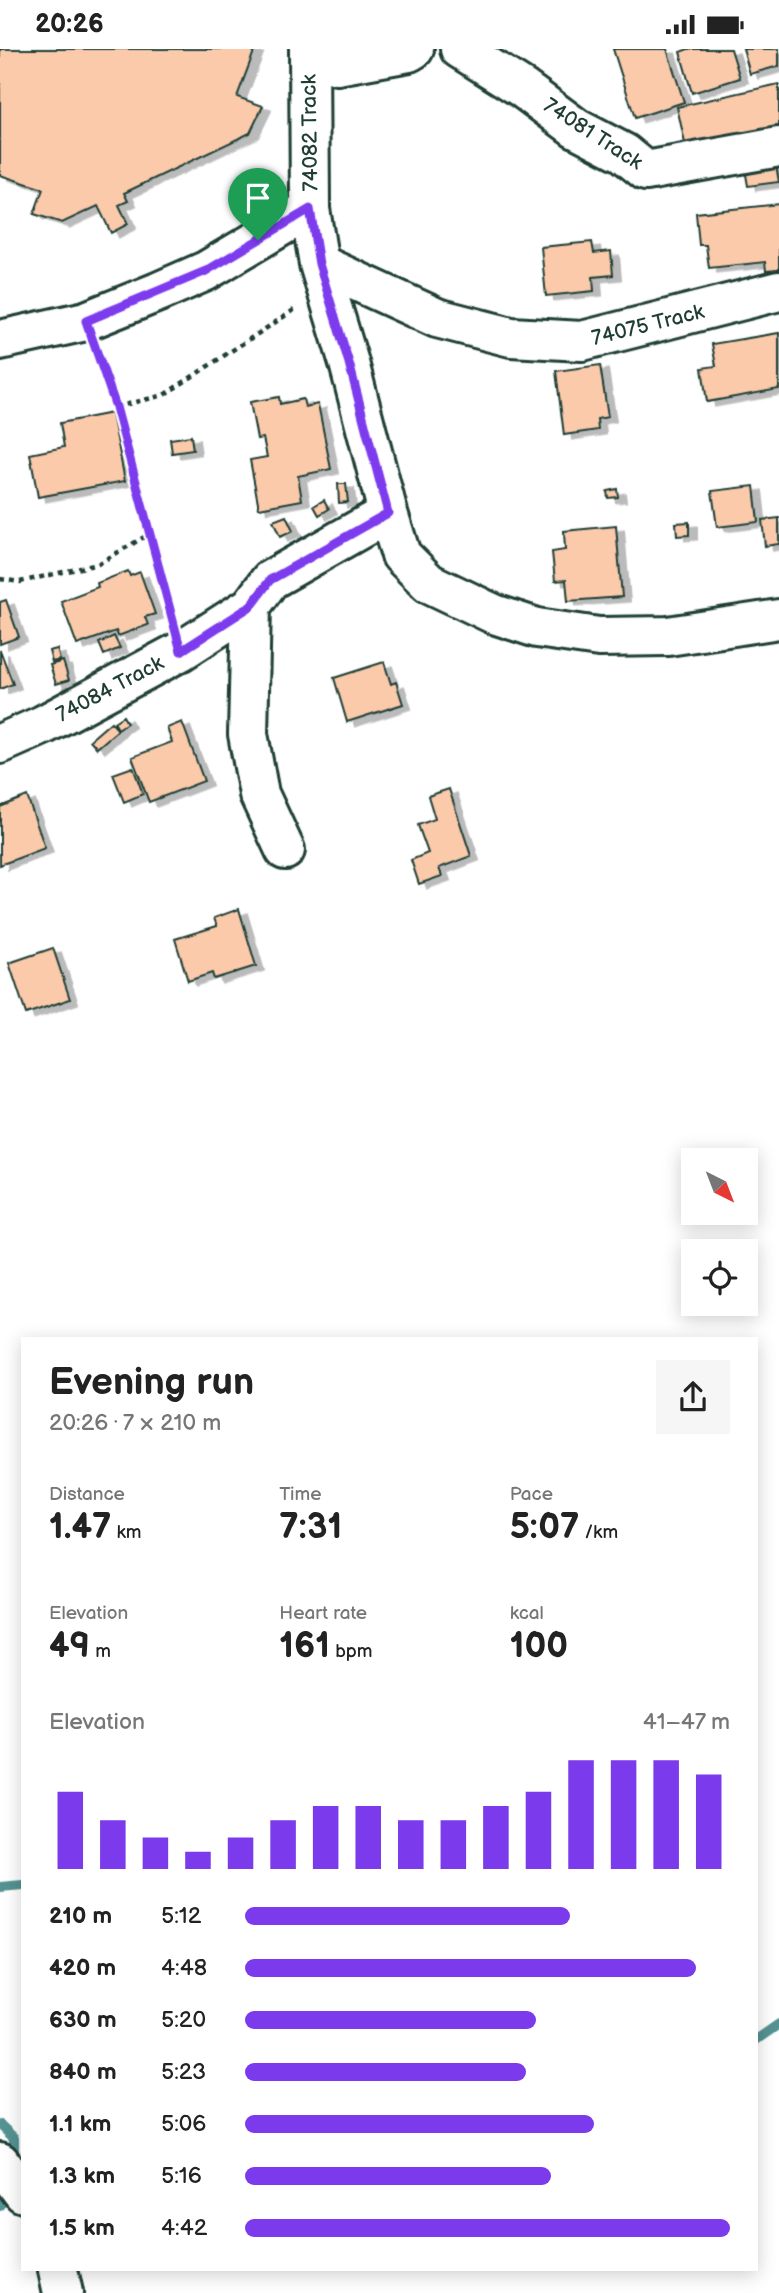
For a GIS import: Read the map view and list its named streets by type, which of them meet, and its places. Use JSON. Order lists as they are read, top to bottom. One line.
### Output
{"streets":{"street":["74082 Track","74081 Track","74075 Track","74084 Track"]},"crossings":[["74082 Track","74075 Track"],["74082 Track","74084 Track"]],"north":"bottom right","page":{"status":"20:26","heading":["Evening run","20:26 · 7 × 210 m"],"stats":[["Distance","1.47 km"],["Time","7:31"],["Pace","5:07 /km"],["Elevation","49 m"],["Heart rate","161 bpm"],["kcal","100"]],"chart":["Elevation","41–47 m"],"list":[{"name":"210 m","note":"5:12"},{"name":"420 m","note":"4:48"},{"name":"630 m","note":"5:20"},{"name":"840 m","note":"5:23"},{"name":"1.1 km","note":"5:06"},{"name":"1.3 km","note":"5:16"},{"name":"1.5 km","note":"4:42"}]}}
